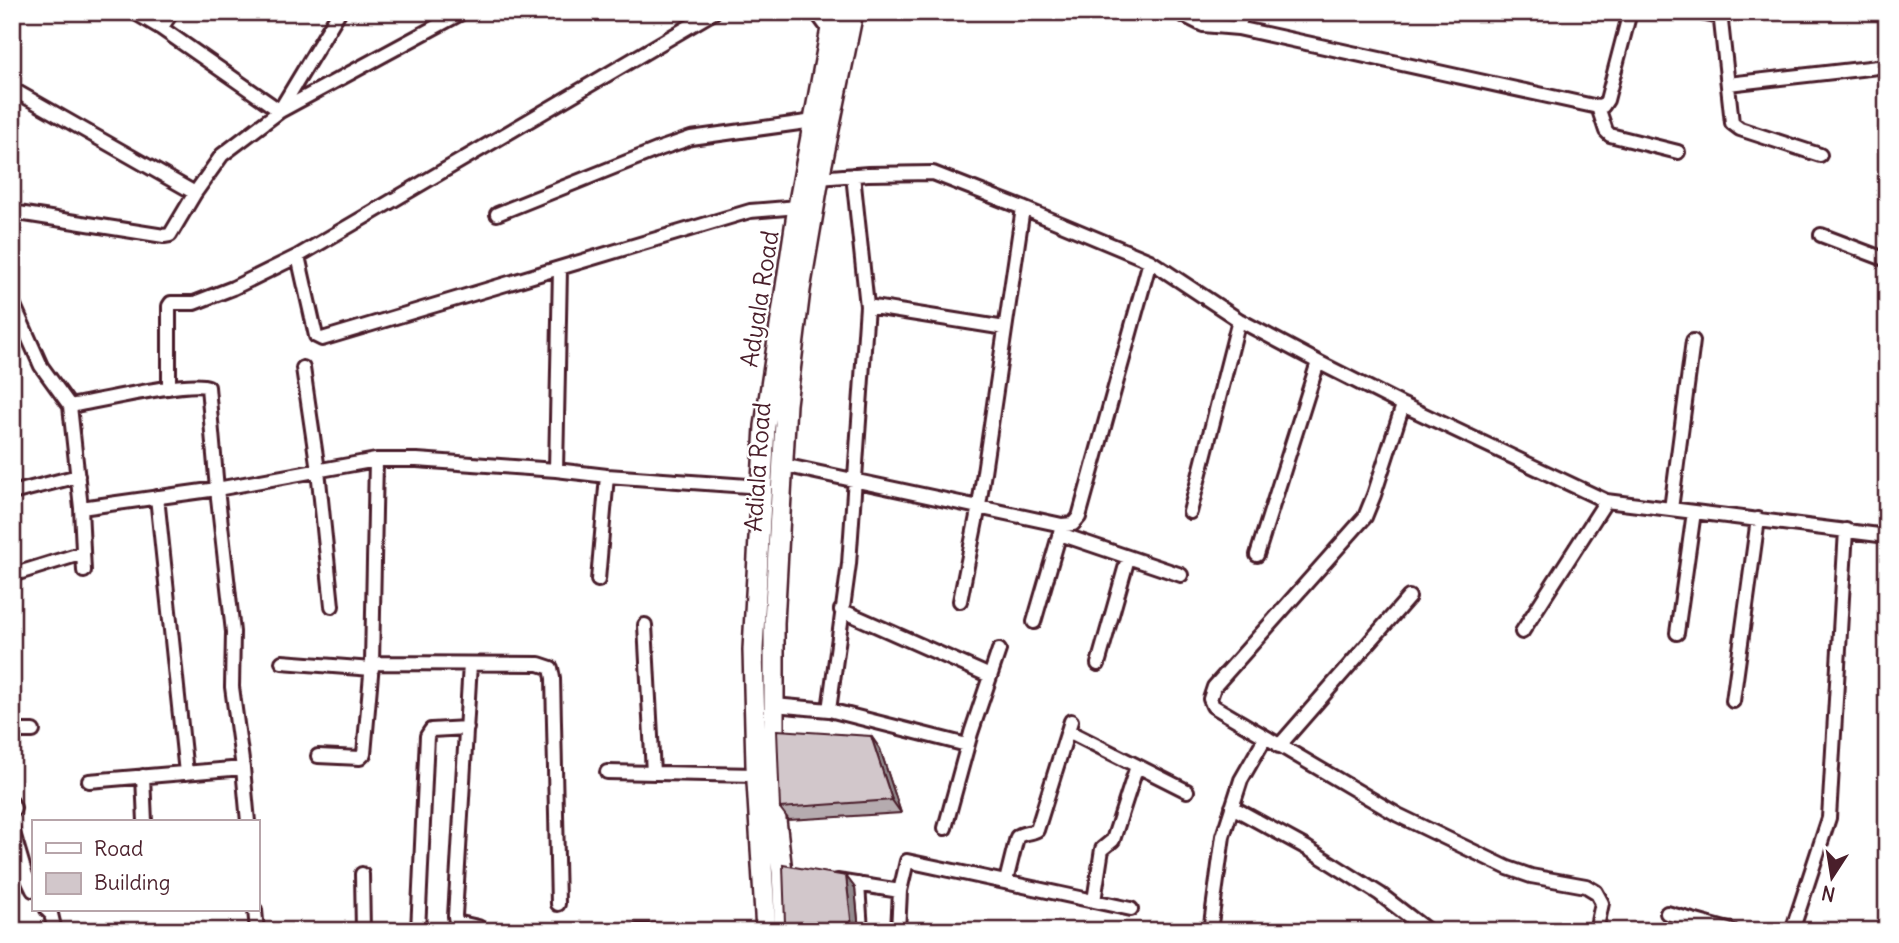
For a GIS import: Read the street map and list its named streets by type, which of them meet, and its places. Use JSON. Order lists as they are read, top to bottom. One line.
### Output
{"streets":{"main road":["Adyala Road","Adiala Road"]},"legend":["Road","Building"],"north":"bottom"}
